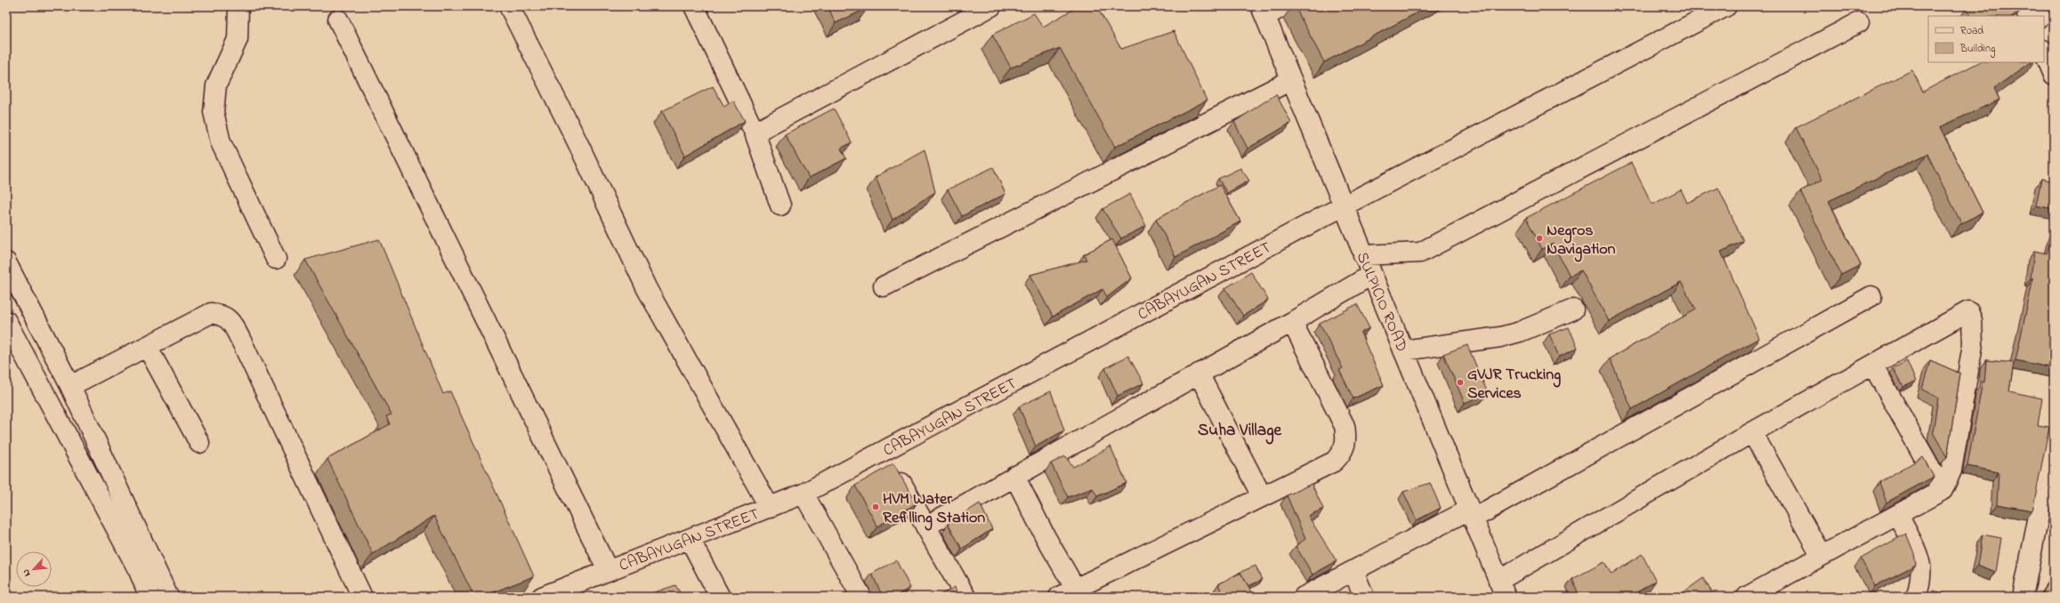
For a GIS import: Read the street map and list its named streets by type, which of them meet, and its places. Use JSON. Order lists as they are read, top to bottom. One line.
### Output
{"streets":{"street":["CABAYUGAN STREET","SULPICIO ROAD"]},"crossings":[["CABAYUGAN STREET","SULPICIO ROAD"]],"districts":["Suha Village"],"places":["Negros Navigation","GVJR Trucking Services","HVM Water Refilling Station"],"legend":["Road","Building"],"north":"bottom left"}
